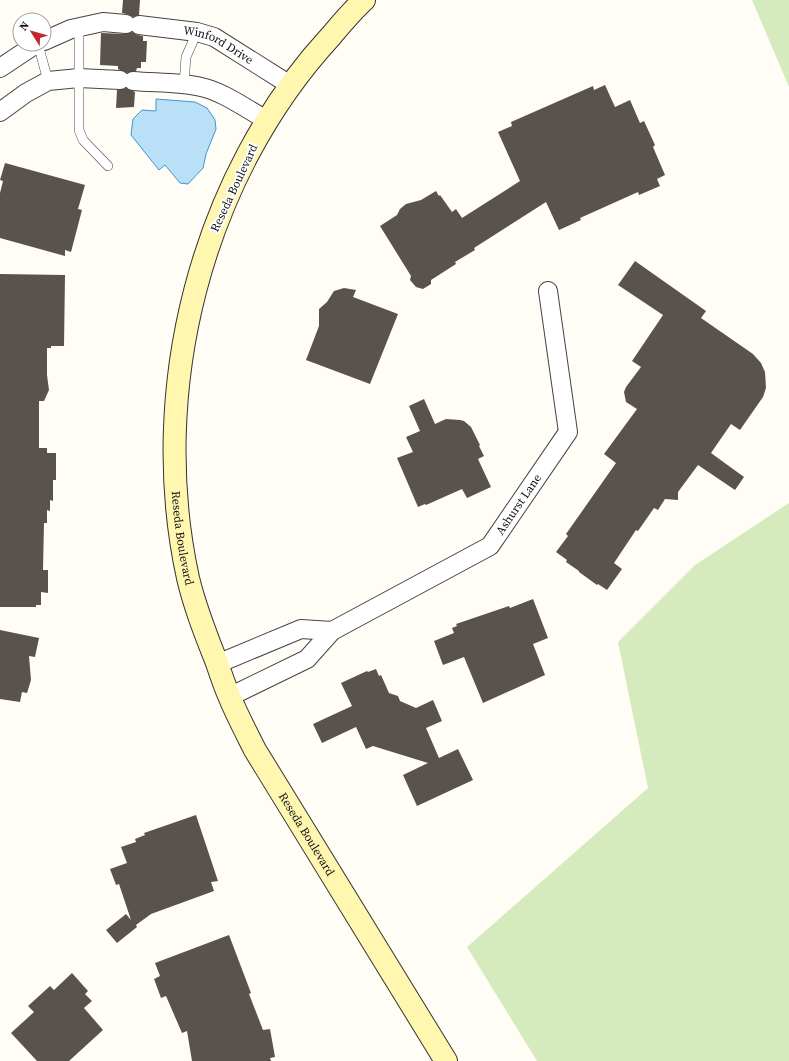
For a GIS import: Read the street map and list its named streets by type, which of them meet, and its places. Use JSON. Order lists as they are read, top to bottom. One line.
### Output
{"streets":{"main road":["Reseda Boulevard"],"street":["Winford Drive","Ashurst Lane"]},"crossings":[["Winford Drive","Reseda Boulevard"],["Reseda Boulevard","Ashurst Lane"]],"north":"top left"}
